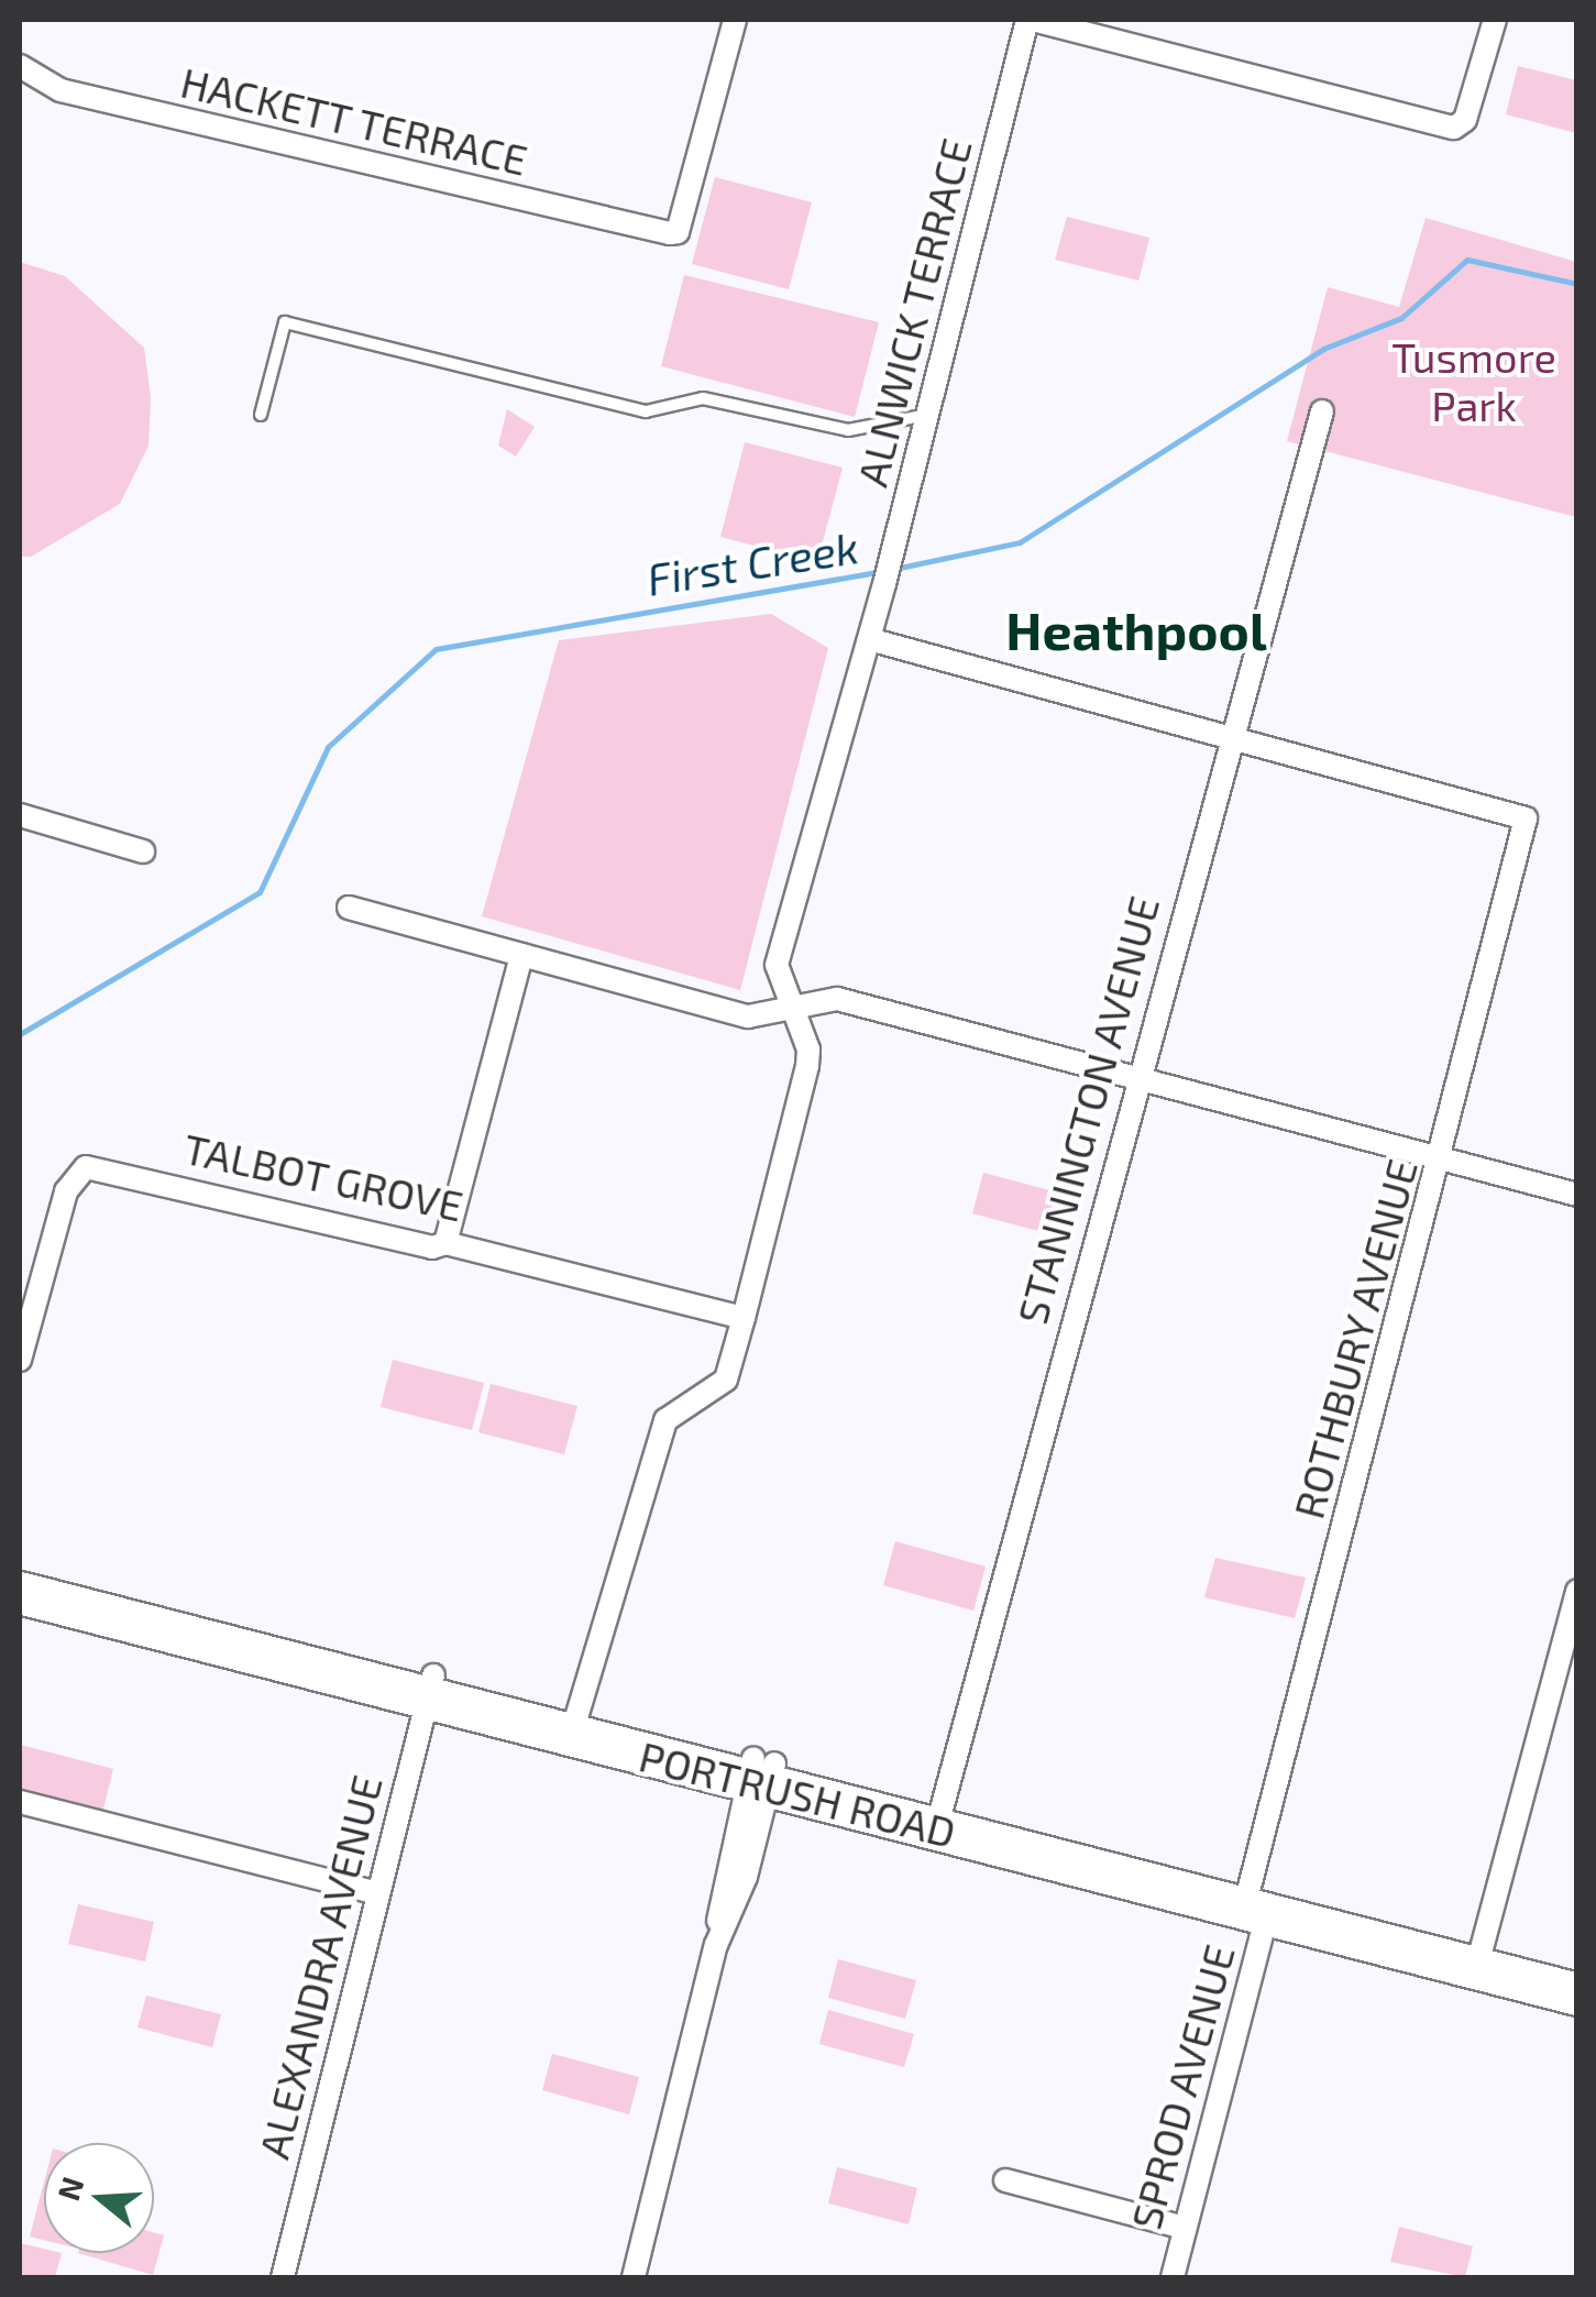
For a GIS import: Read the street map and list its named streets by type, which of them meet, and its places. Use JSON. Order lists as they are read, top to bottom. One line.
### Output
{"streets":{"highway":["PORTRUSH ROAD"],"street":["HACKETT TERRACE","ALNWICK TERRACE","STANNINGTON AVENUE","TALBOT GROVE","ROTHBURY AVENUE","ALEXANDRA AVENUE","SPROD AVENUE"]},"crossings":[["ALNWICK TERRACE","TALBOT GROVE"],["ALNWICK TERRACE","PORTRUSH ROAD"],["STANNINGTON AVENUE","ROTHBURY AVENUE"],["STANNINGTON AVENUE","PORTRUSH ROAD"],["ROTHBURY AVENUE","PORTRUSH ROAD"],["ROTHBURY AVENUE","SPROD AVENUE"],["PORTRUSH ROAD","ALEXANDRA AVENUE"],["PORTRUSH ROAD","SPROD AVENUE"]],"districts":["Heathpool"],"water":["First Creek"],"parks":["Tusmore Park"],"north":"left"}
